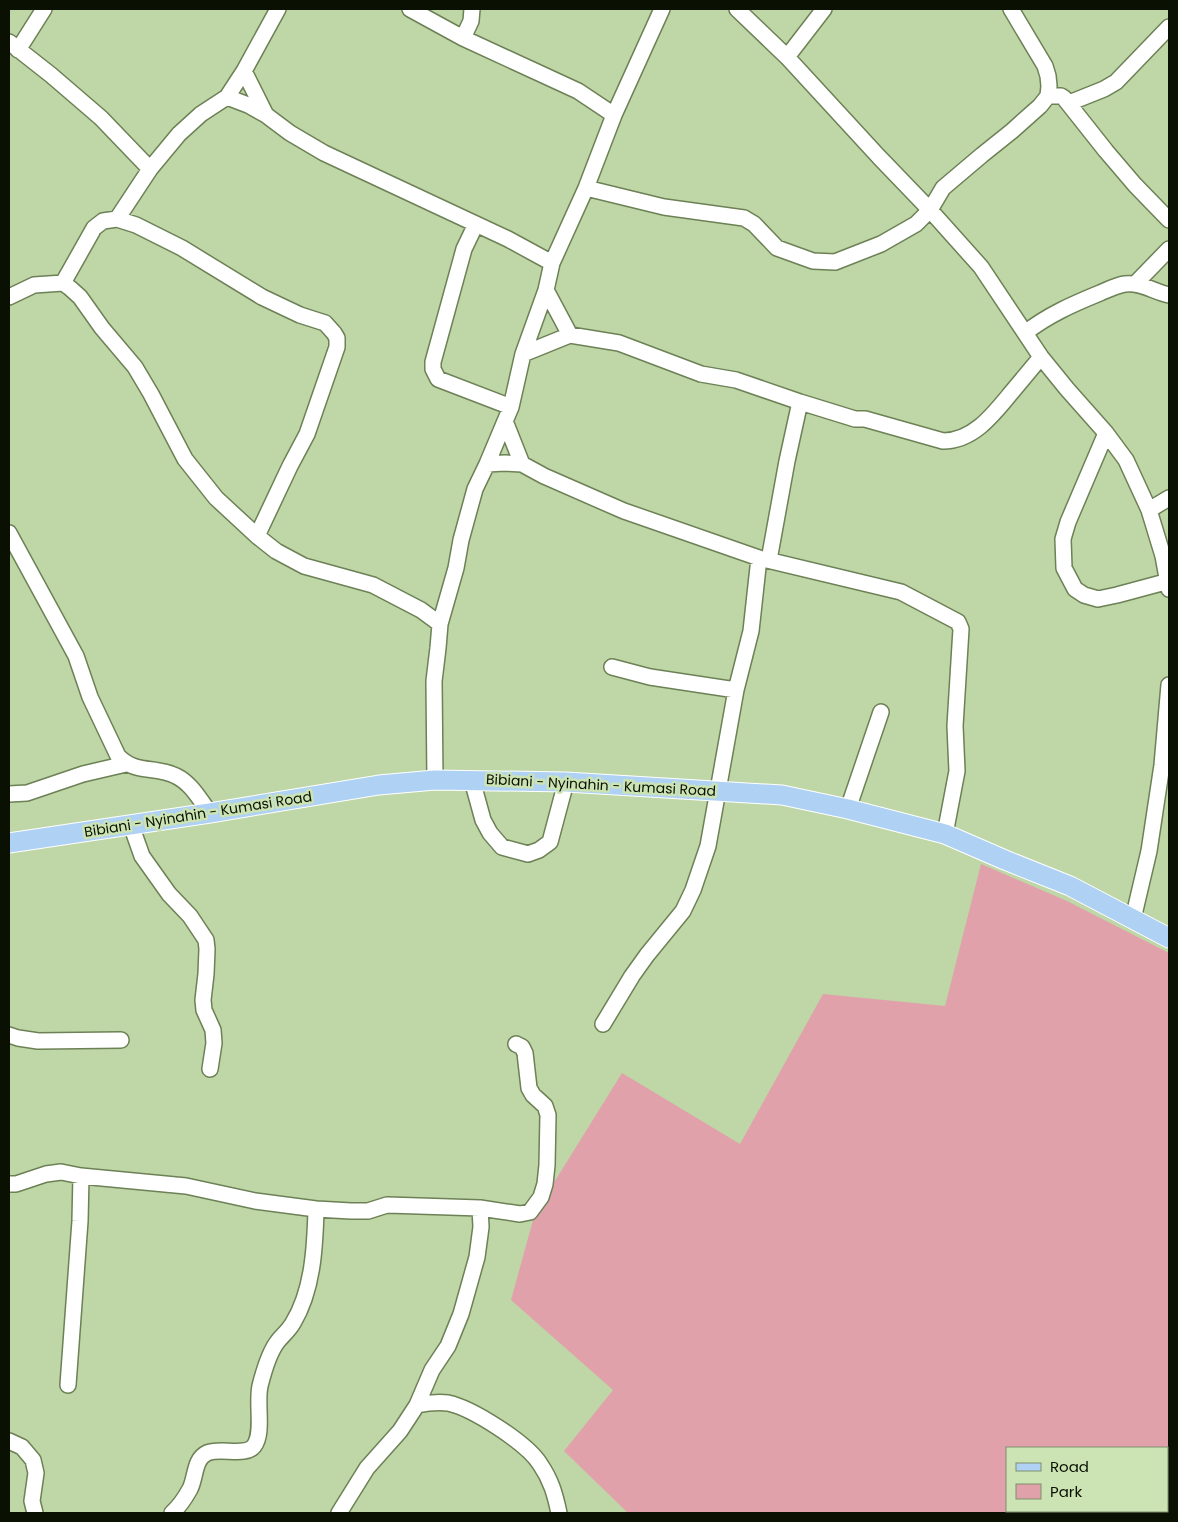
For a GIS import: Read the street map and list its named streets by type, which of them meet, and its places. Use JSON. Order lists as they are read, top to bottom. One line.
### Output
{"streets":{"main road":["Bibiani - Nyinahin - Kumasi Road"]},"legend":["Road","Park"]}
